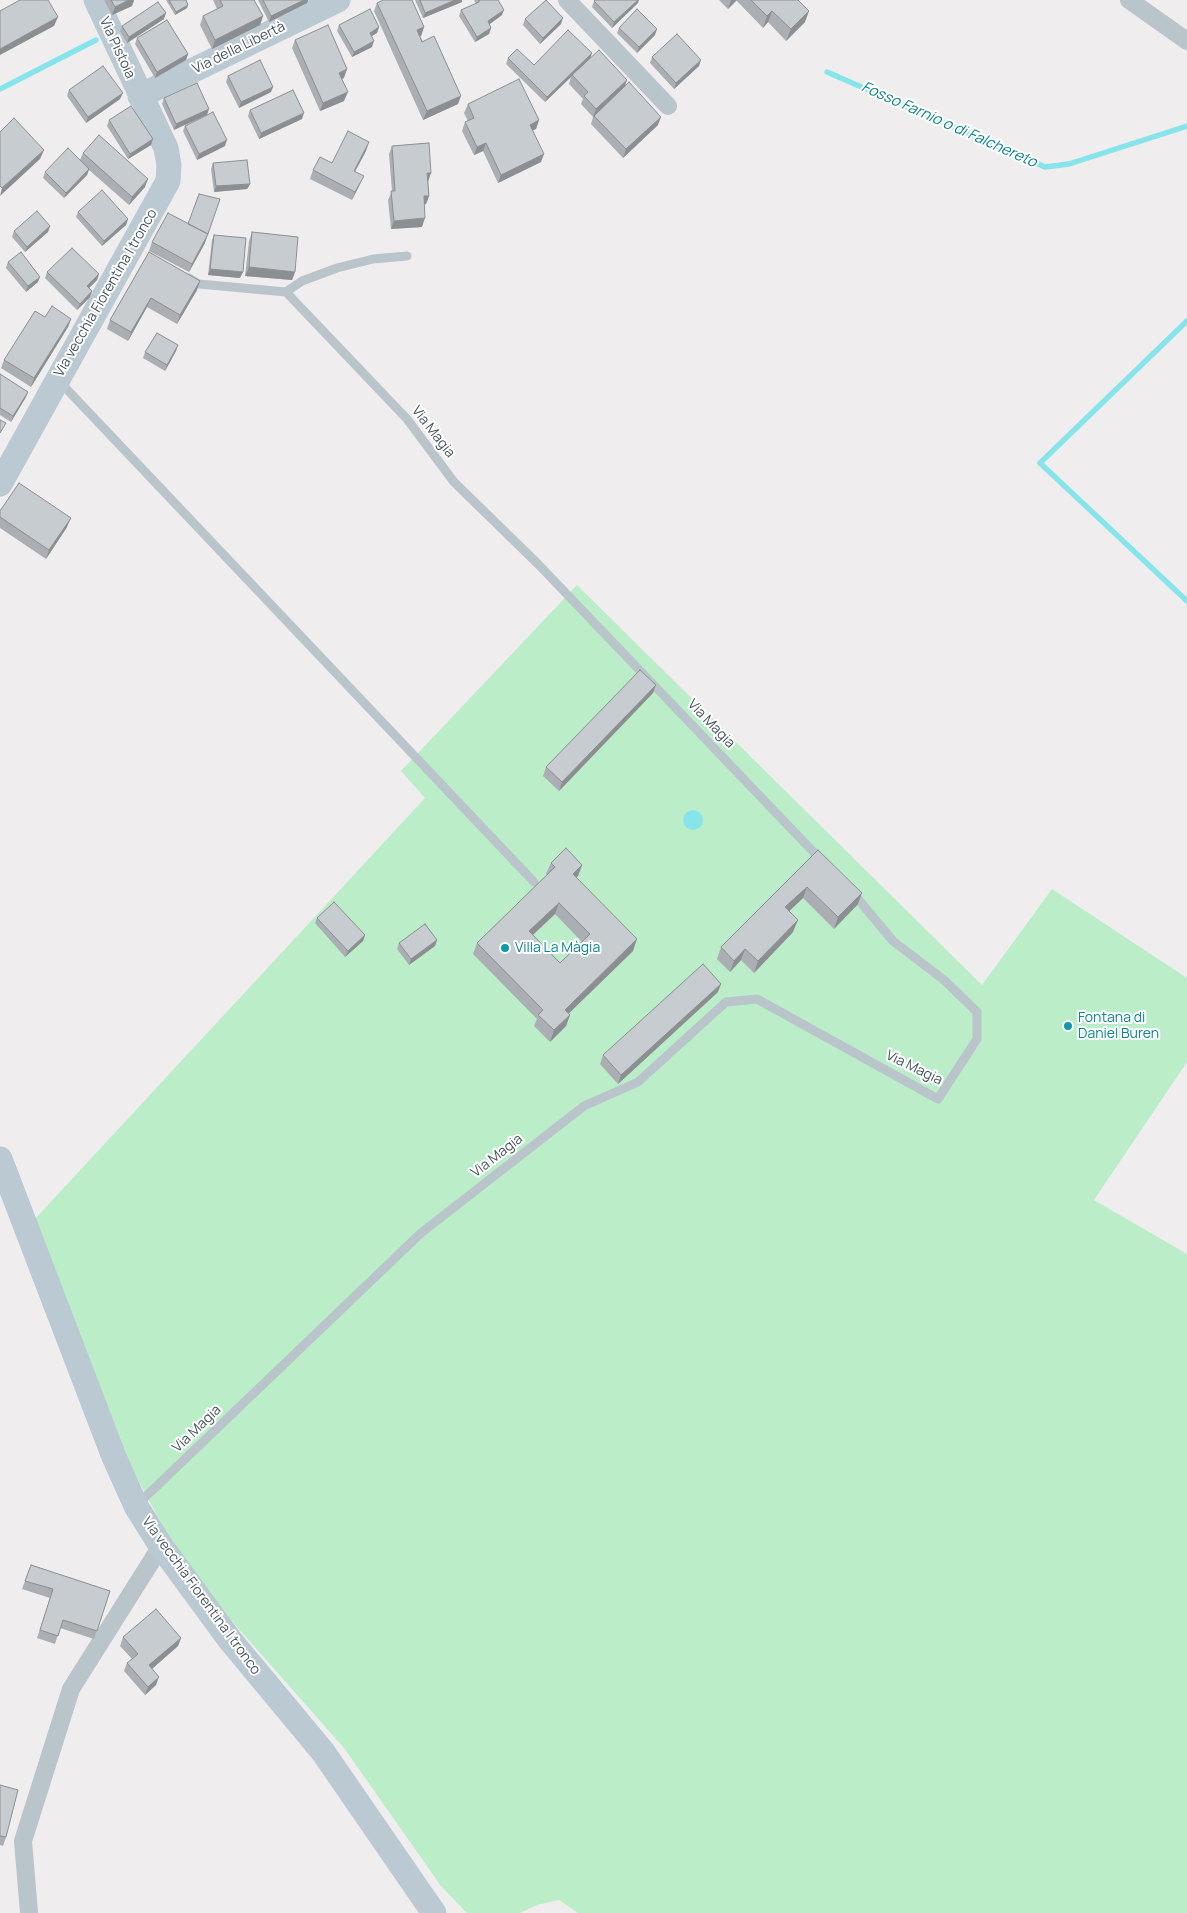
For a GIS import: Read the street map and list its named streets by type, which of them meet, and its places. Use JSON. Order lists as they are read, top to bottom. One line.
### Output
{"streets":{"street":["Via Pistoia","Via della Libertà","Via vecchia Fiorentina I tronco"],"lane":["Via Magia"]},"crossings":[["Via Pistoia","Via della Libertà"],["Via Pistoia","Via vecchia Fiorentina I tronco"],["Via della Libertà","Via vecchia Fiorentina I tronco"],["Via vecchia Fiorentina I tronco","Via Magia"]],"water":["Fosso Farnio o di Falchereto"],"places":["Villa La Màgia","Fontana di Daniel Buren"]}
